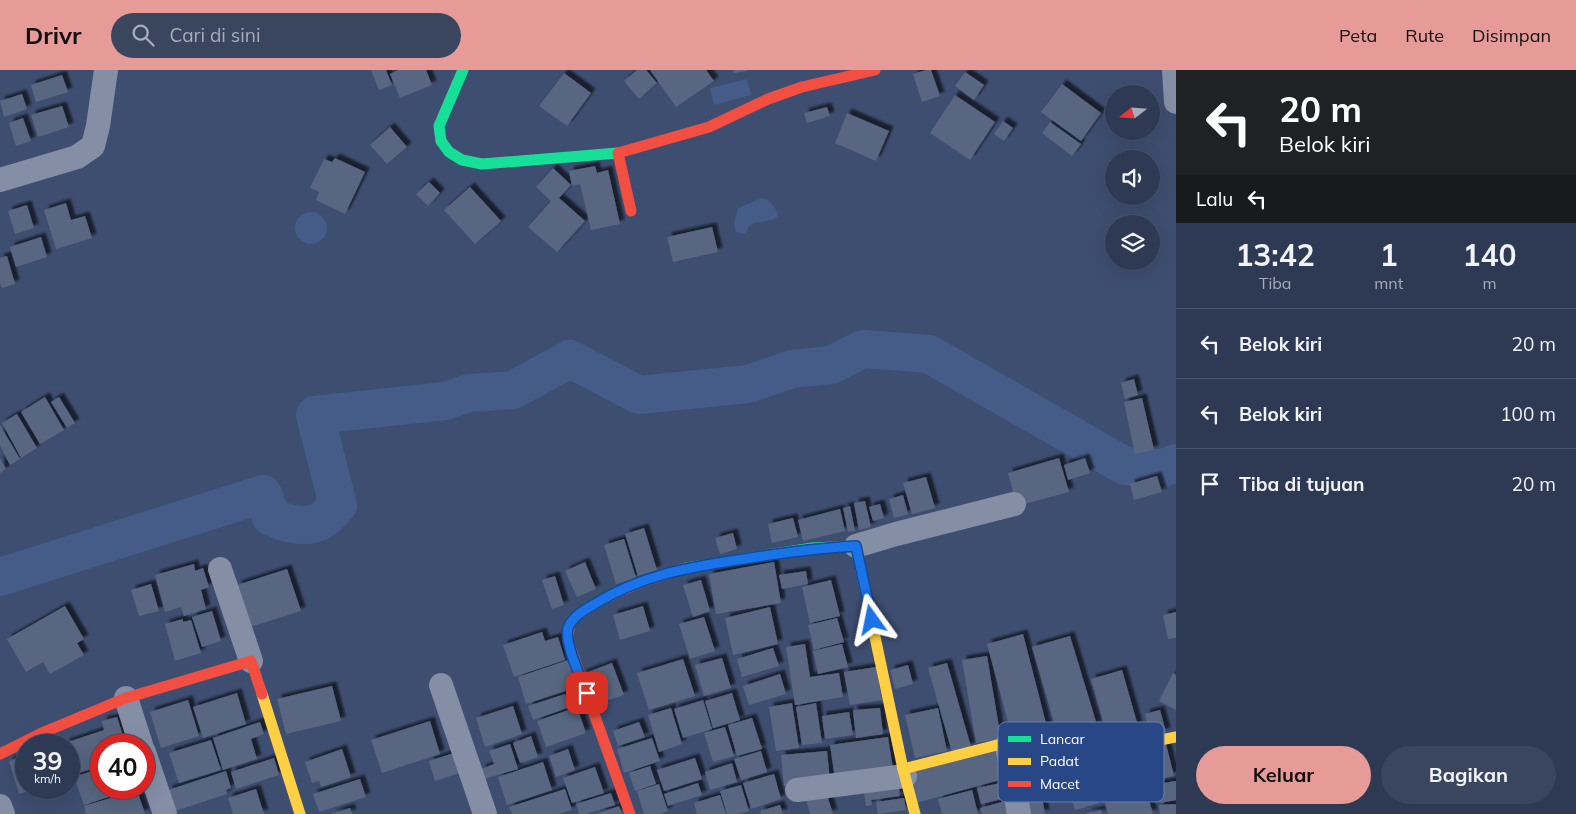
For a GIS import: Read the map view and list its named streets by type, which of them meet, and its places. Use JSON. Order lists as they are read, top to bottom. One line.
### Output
{"legend":["Lancar","Padat","Macet"],"north":"left","page":{"header":"Drivr","search":"Cari di sini","nav":["Peta","Rute","Disimpan"],"turn":["20 m","Belok kiri"],"then":"Lalu","eta":["13:42","Tiba","1","mnt","140","m"],"list":[{"name":"Belok kiri","value":"20 m"},{"name":"Belok kiri","value":"100 m"},{"name":"Tiba di tujuan","value":"20 m"}],"speed":"39 km/h","limit":"40","buttons":["Keluar","Bagikan"]}}
